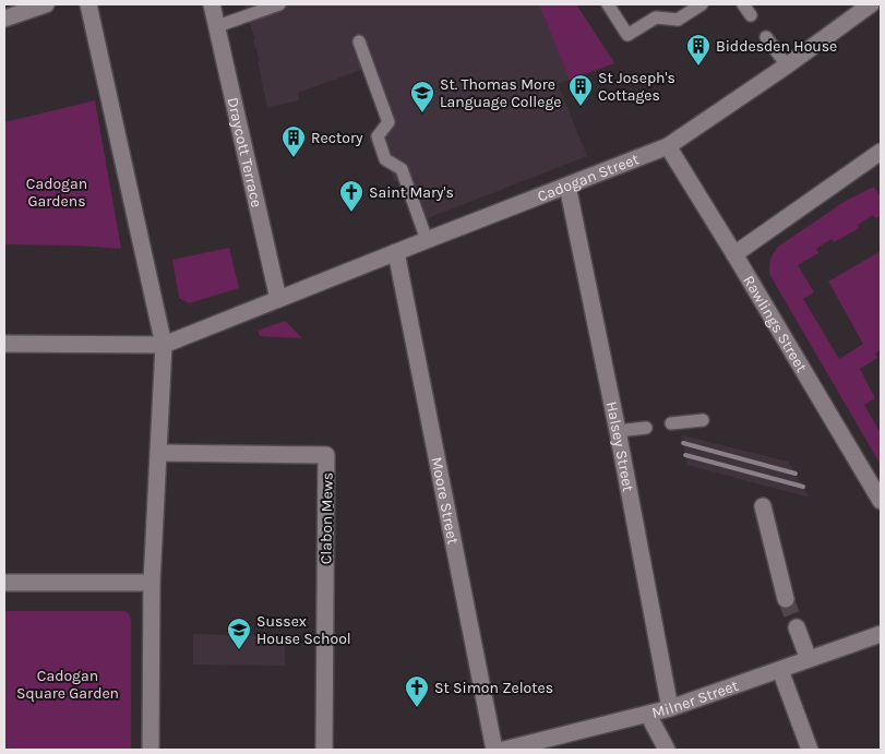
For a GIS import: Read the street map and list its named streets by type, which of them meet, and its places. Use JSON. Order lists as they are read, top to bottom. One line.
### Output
{"streets":{"street":["Draycott Terrace","Cadogan Street","Rawlings Street","Halsey Street","Moore Street","Clabon Mews","Milner Street"]},"crossings":[["Draycott Terrace","Cadogan Street"],["Cadogan Street","Rawlings Street"],["Cadogan Street","Halsey Street"],["Cadogan Street","Moore Street"],["Halsey Street","Milner Street"],["Moore Street","Milner Street"]],"parks":["Cadogan Gardens","Cadogan Square Garden"],"places":{"building":["Biddesden House","St Joseph's Cottages","Rectory"],"school or university":["St. Thomas More Language College","Sussex House School"],"church":["Saint Mary's","St Simon Zelotes"]}}
